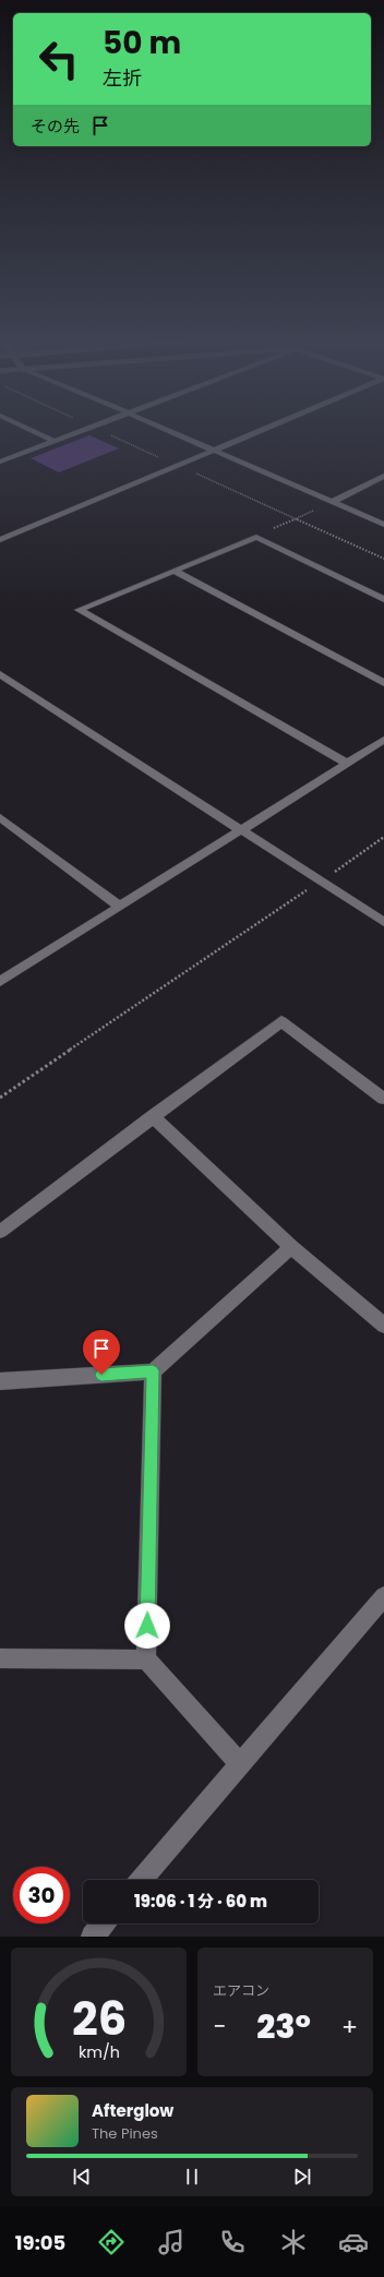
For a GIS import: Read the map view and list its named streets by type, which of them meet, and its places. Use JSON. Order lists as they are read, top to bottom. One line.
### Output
{"page":{"turn":["50 m","左折"],"then":"その先","limit":"30","trip":"19:06 · 1 分 · 60 m","tile":"エアコン","heat":["−","23°","+"],"song":["Afterglow","The Pines"],"tabs":"19:05","gauge":["26","km/h"]}}
